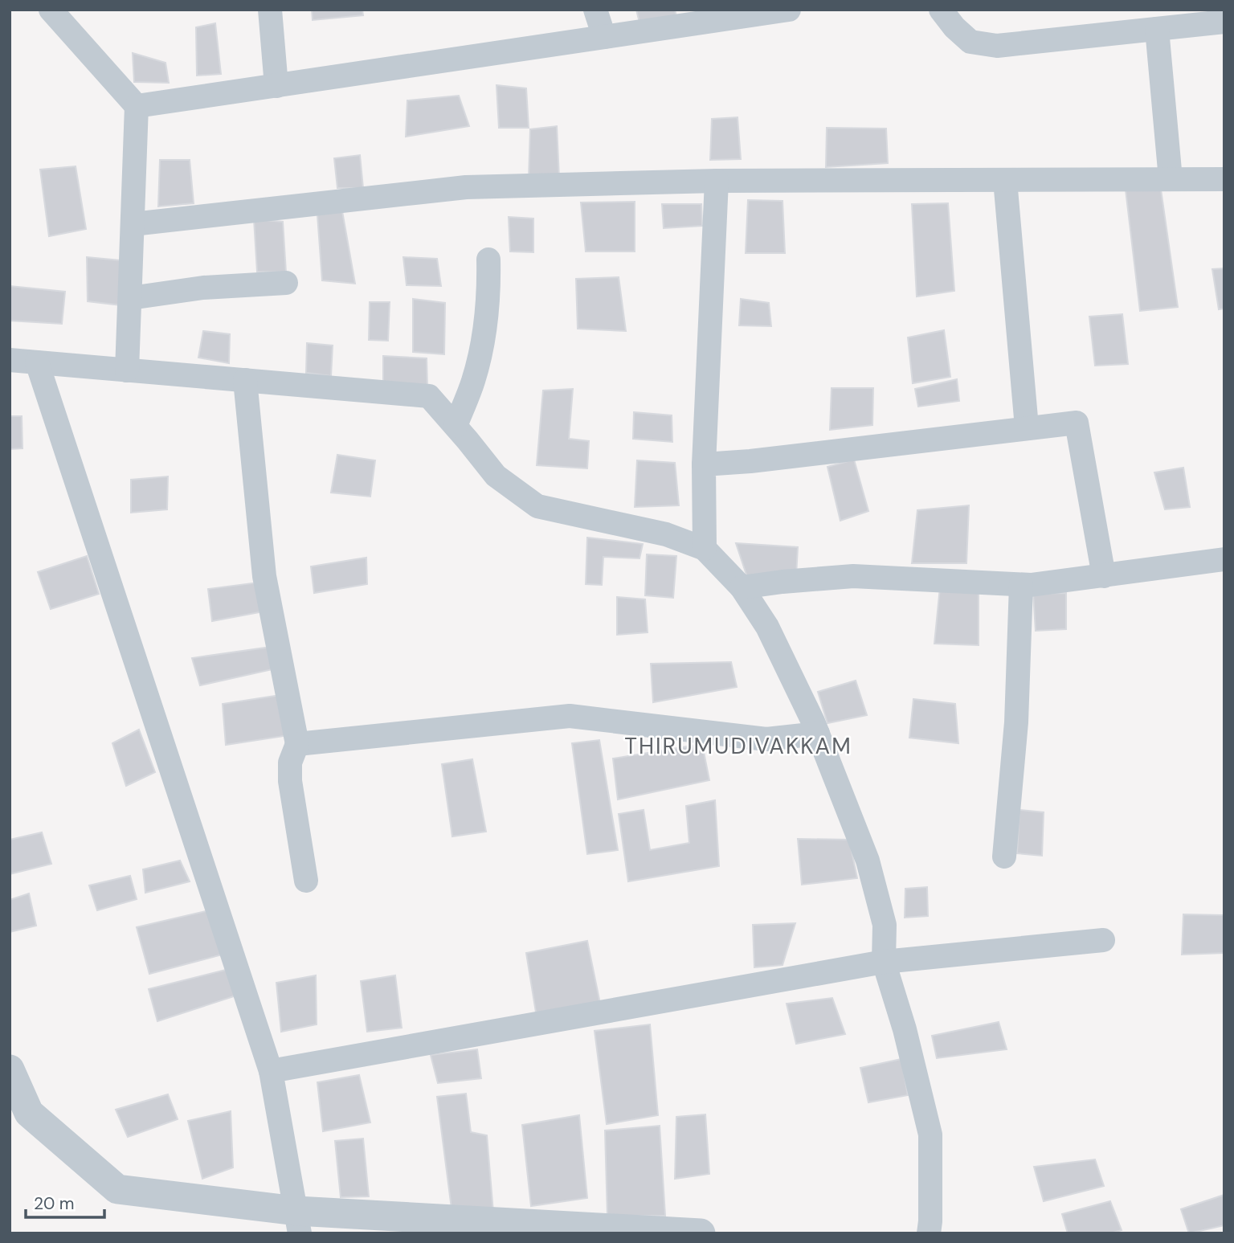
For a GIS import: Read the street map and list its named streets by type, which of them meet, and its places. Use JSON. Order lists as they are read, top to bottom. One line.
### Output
{"districts":["THIRUMUDIVAKKAM"],"scale_bar":"20 m"}
